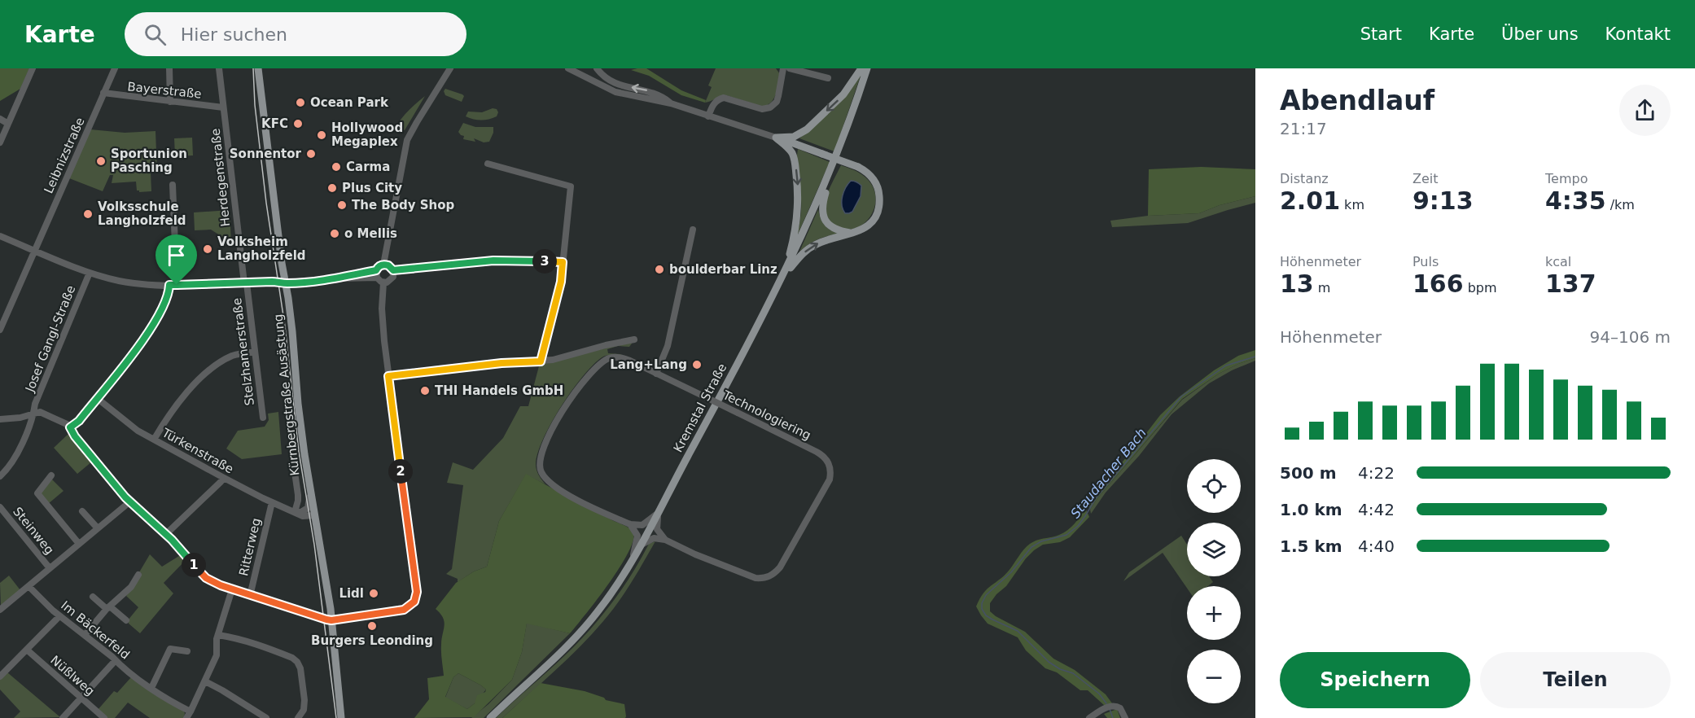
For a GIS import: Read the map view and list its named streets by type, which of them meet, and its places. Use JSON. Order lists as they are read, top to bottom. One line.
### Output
{"streets":{"main road":["Kürnbergstraße Ausästung","Kremstal Straße"],"street":["Bayerstraße","Leibnizstraße","Herdegenstraße","Josef Gangl-Straße","Stelzhamerstraße","Technologiering","Türkenstraße","Steinweg","Ritterweg","Im Bäckerfeld","Nüßlweg"]},"crossings":[["Bayerstraße","Leibnizstraße"],["Bayerstraße","Herdegenstraße"],["Herdegenstraße","Stelzhamerstraße"],["Kürnbergstraße Ausästung","Türkenstraße"],["Türkenstraße","Ritterweg"]],"water":["Staudacher Bach"],"places":["Ocean Park","KFC","Hollywood Megaplex","Sonnentor","Sportunion Pasching","Carma","Plus City","The Body Shop","Volksschule Langholzfeld","o Mellis","Volksheim Langholzfeld","boulderbar Linz","Lang+Lang","THI Handels GmbH","Lidl","Burgers Leonding"],"page":{"header":"Karte","search":"Hier suchen","nav":["Start","Karte","Über uns","Kontakt"],"heading":["Abendlauf","21:17"],"stats":[["Distanz","2.01 km"],["Zeit","9:13"],["Tempo","4:35 /km"],["Höhenmeter","13 m"],["Puls","166 bpm"],["kcal","137"]],"pins":["3","2","1"],"chart":["Höhenmeter","94–106 m"],"list":[{"name":"500 m","note":"4:22"},{"name":"1.0 km","note":"4:42"},{"name":"1.5 km","note":"4:40"}],"map_buttons":["+","−"],"buttons":["Speichern","Teilen"]}}
